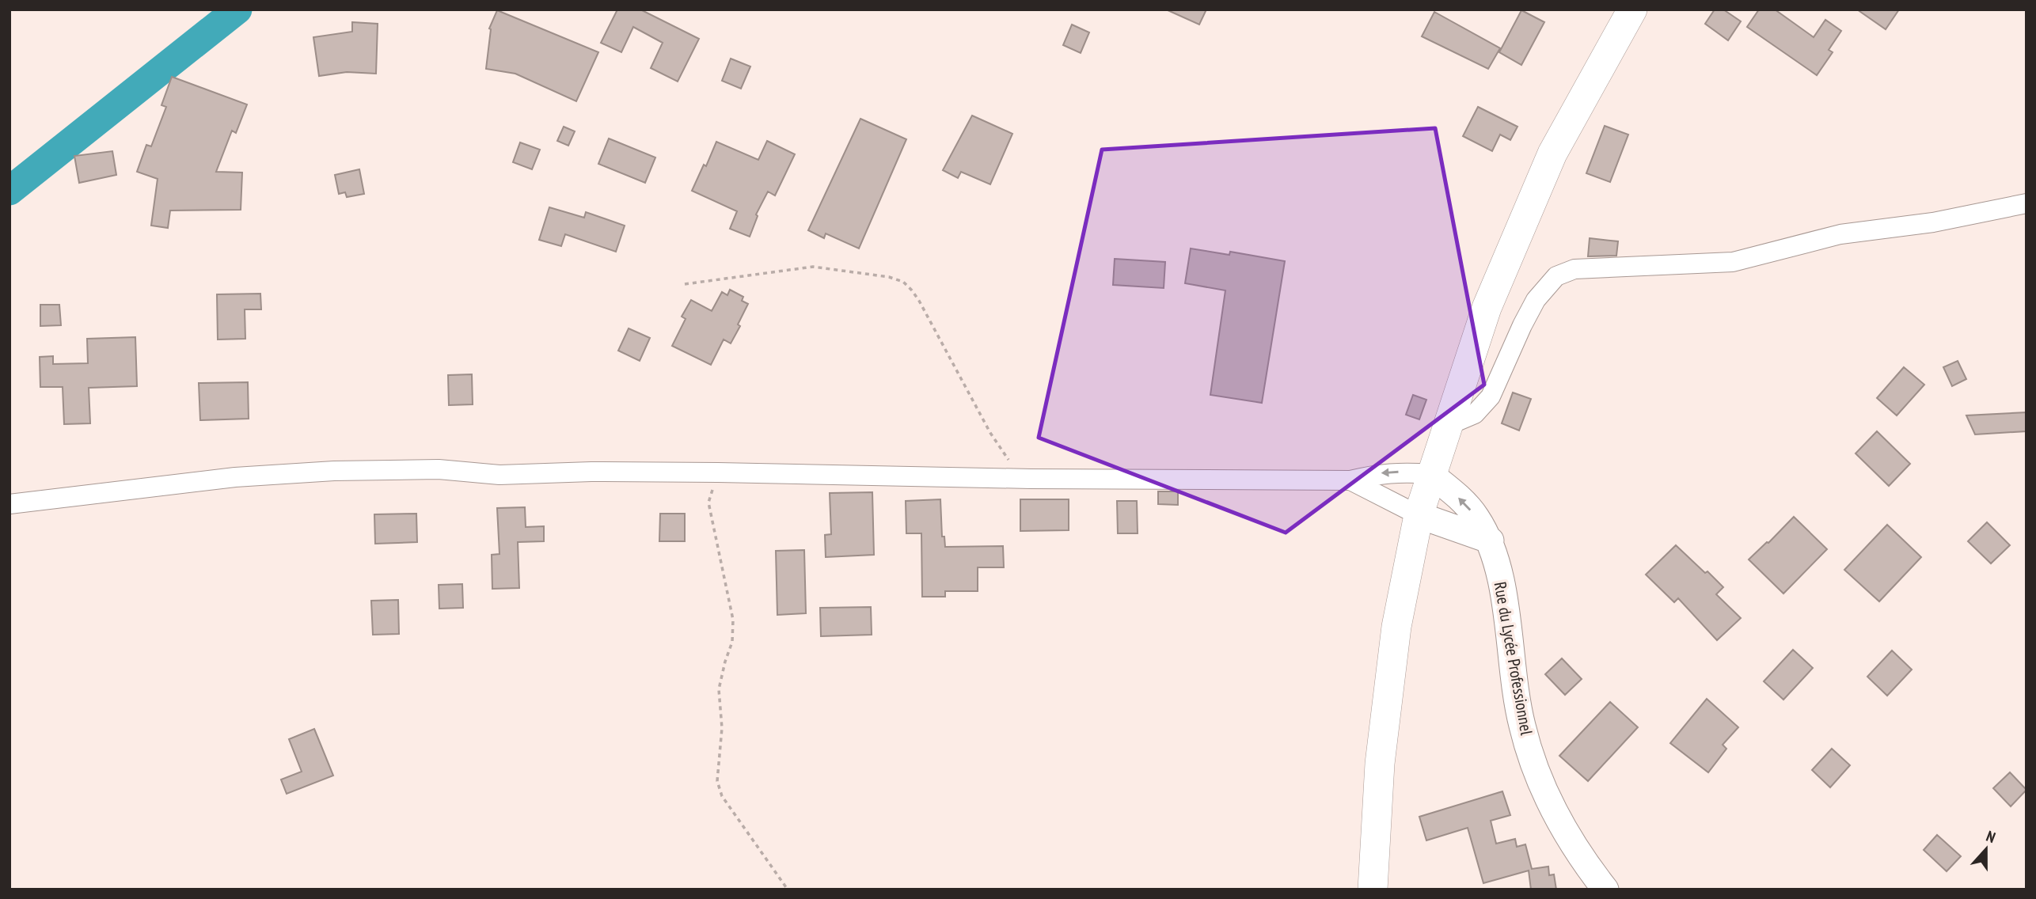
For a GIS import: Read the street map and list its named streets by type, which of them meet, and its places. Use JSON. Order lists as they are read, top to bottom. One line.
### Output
{"streets":{"main road":["Rue du Lycée Professionnel"]},"north":"top"}
